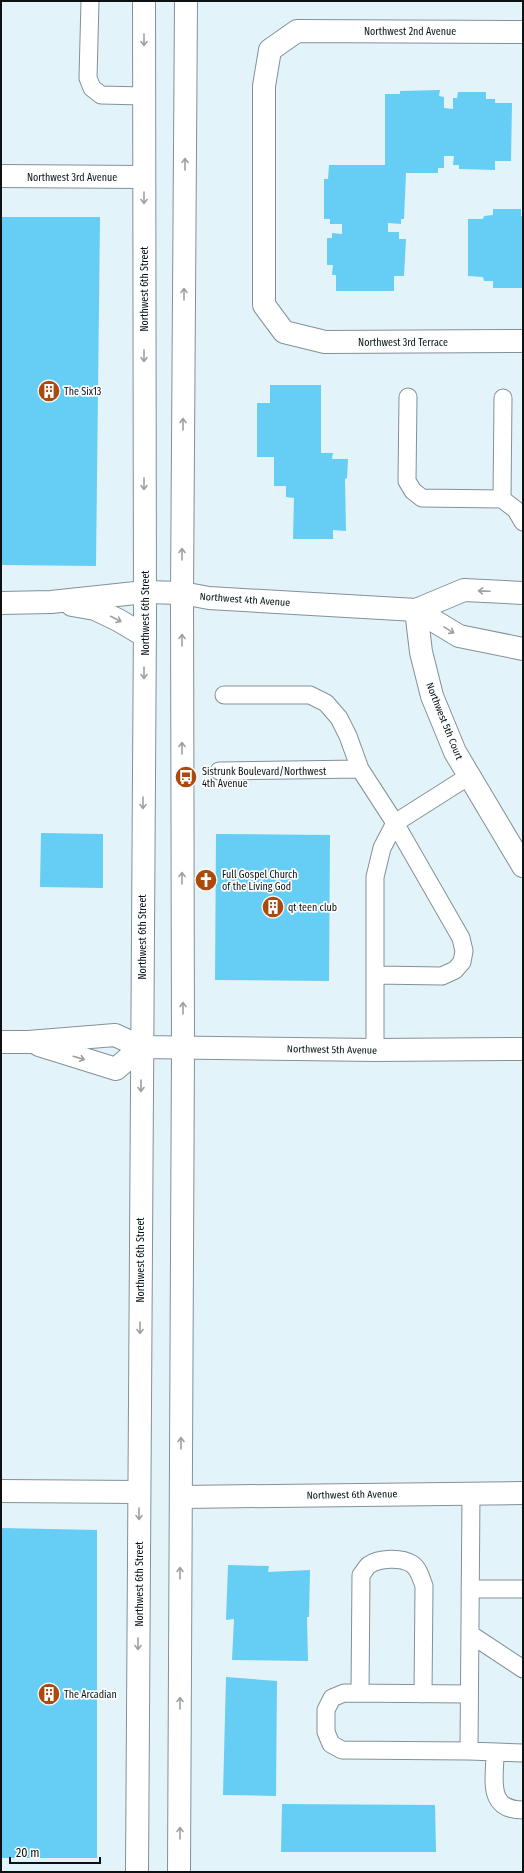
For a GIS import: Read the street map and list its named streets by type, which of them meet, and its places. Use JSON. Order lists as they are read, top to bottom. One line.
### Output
{"streets":{"street":["Northwest 2nd Avenue","Northwest 3rd Avenue","Northwest 6th Street","Northwest 3rd Terrace","Northwest 4th Avenue","Northwest 5th Court","Northwest 5th Avenue","Northwest 6th Avenue"]},"crossings":[["Northwest 2nd Avenue","Northwest 3rd Terrace"],["Northwest 3rd Avenue","Northwest 6th Street"],["Northwest 6th Street","Northwest 4th Avenue"],["Northwest 6th Street","Northwest 5th Avenue"],["Northwest 4th Avenue","Northwest 5th Court"]],"places":{"building":["The Six13","qt teen club","The Arcadian"],"bus stop":["Sistrunk Boulevard/Northwest 4th Avenue"],"church":["Full Gospel Church of the Living God"]},"scale_bar":"20 m"}
